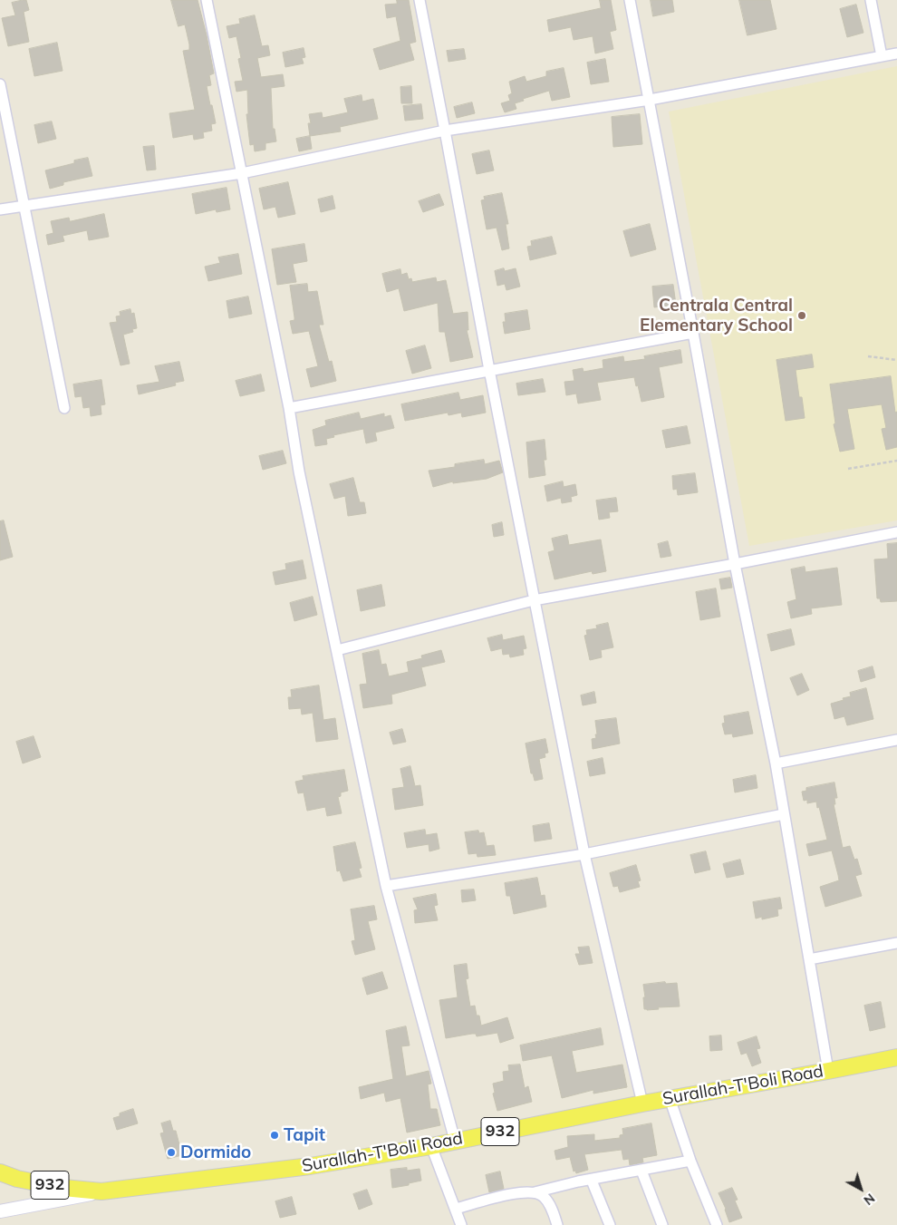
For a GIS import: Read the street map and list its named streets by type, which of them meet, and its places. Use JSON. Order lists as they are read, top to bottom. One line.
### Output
{"streets":{"main road":["Surallah-T'Boli Road","932"]},"places":["Centrala Central Elementary School","Tapit","Dormido"],"north":"bottom right"}
